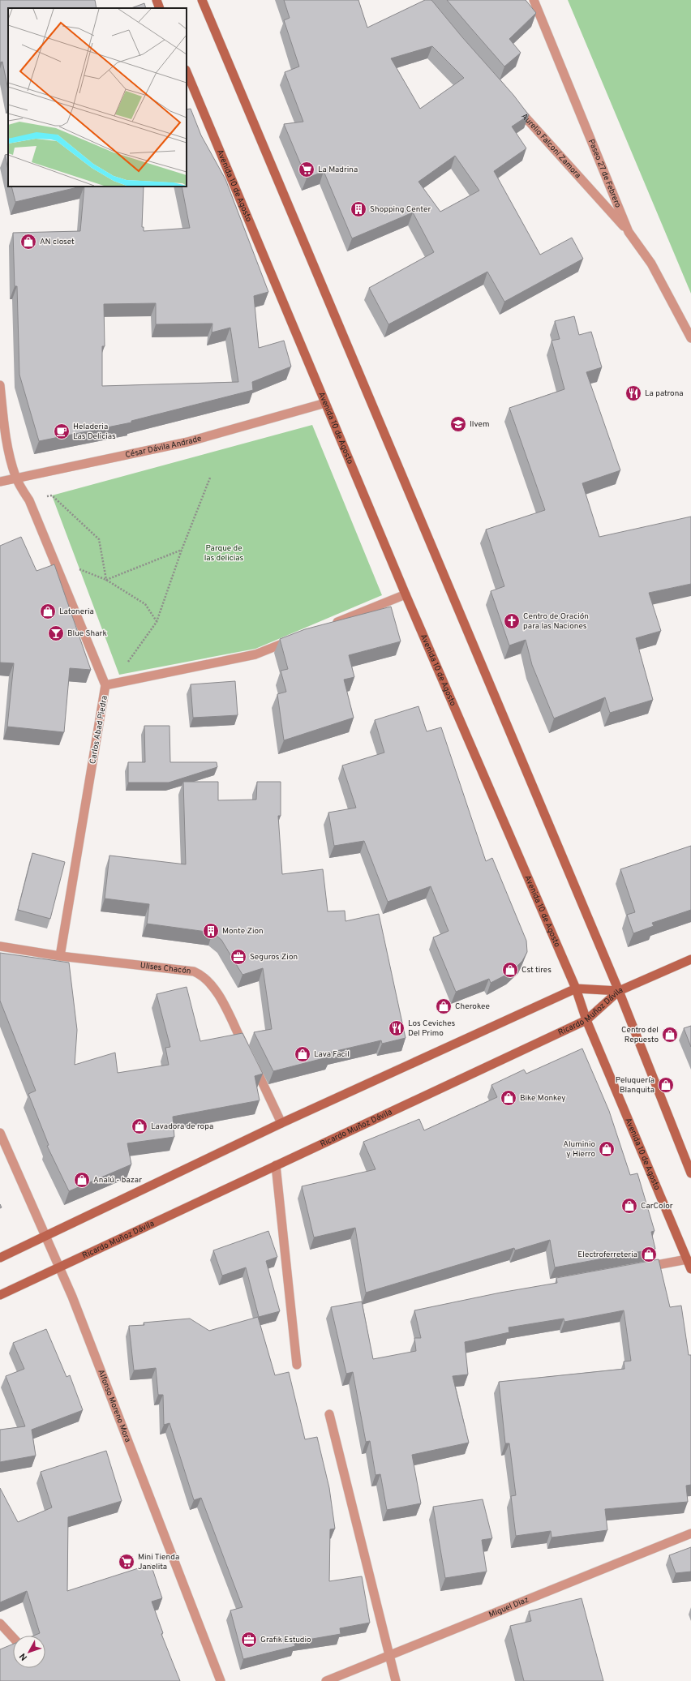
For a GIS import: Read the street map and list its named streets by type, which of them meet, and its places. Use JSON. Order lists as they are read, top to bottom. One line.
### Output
{"streets":{"main road":["Avenida 10 de Agosto","Ricardo Muñoz Dávila"],"street":["Aurelio Falconí Zamora","Paseo 27 de Febrero","César Dávila Andrade","Carlos Abad Piedra","Ulises Chacón","Alfonso Moreno Mora","Miguel Diaz"]},"crossings":[["Aurelio Falconí Zamora","Paseo 27 de Febrero"],["Avenida 10 de Agosto","César Dávila Andrade"],["Avenida 10 de Agosto","Ricardo Muñoz Dávila"],["César Dávila Andrade","Carlos Abad Piedra"],["Carlos Abad Piedra","Ulises Chacón"],["Ulises Chacón","Ricardo Muñoz Dávila"],["Ricardo Muñoz Dávila","Alfonso Moreno Mora"]],"parks":["Parque de las delicias"],"places":{"supermarket":["La Madrina","Mini Tienda Janelita"],"building":["Shopping Center","Monte Zion"],"shop":["AN closet","Latoneria","Cst tires","Cherokee","Centro del Repuesto","Lava Facil","Peluquería Blanquita","Bike Monkey","Lavadora de ropa","Aluminio y Hierro","Analú - bazar","CarColor","Electroferreteria"],"restaurant":["La patrona","Los Ceviches Del Primo"],"school or university":["Ilvem"],"cafe":["Heladeria Las Delicias"],"church":["Centro de Oración para las Naciones"],"bar":["Blue Shark"],"office":["Seguros Zion","Grafik Estudio"]},"north":"bottom left"}
